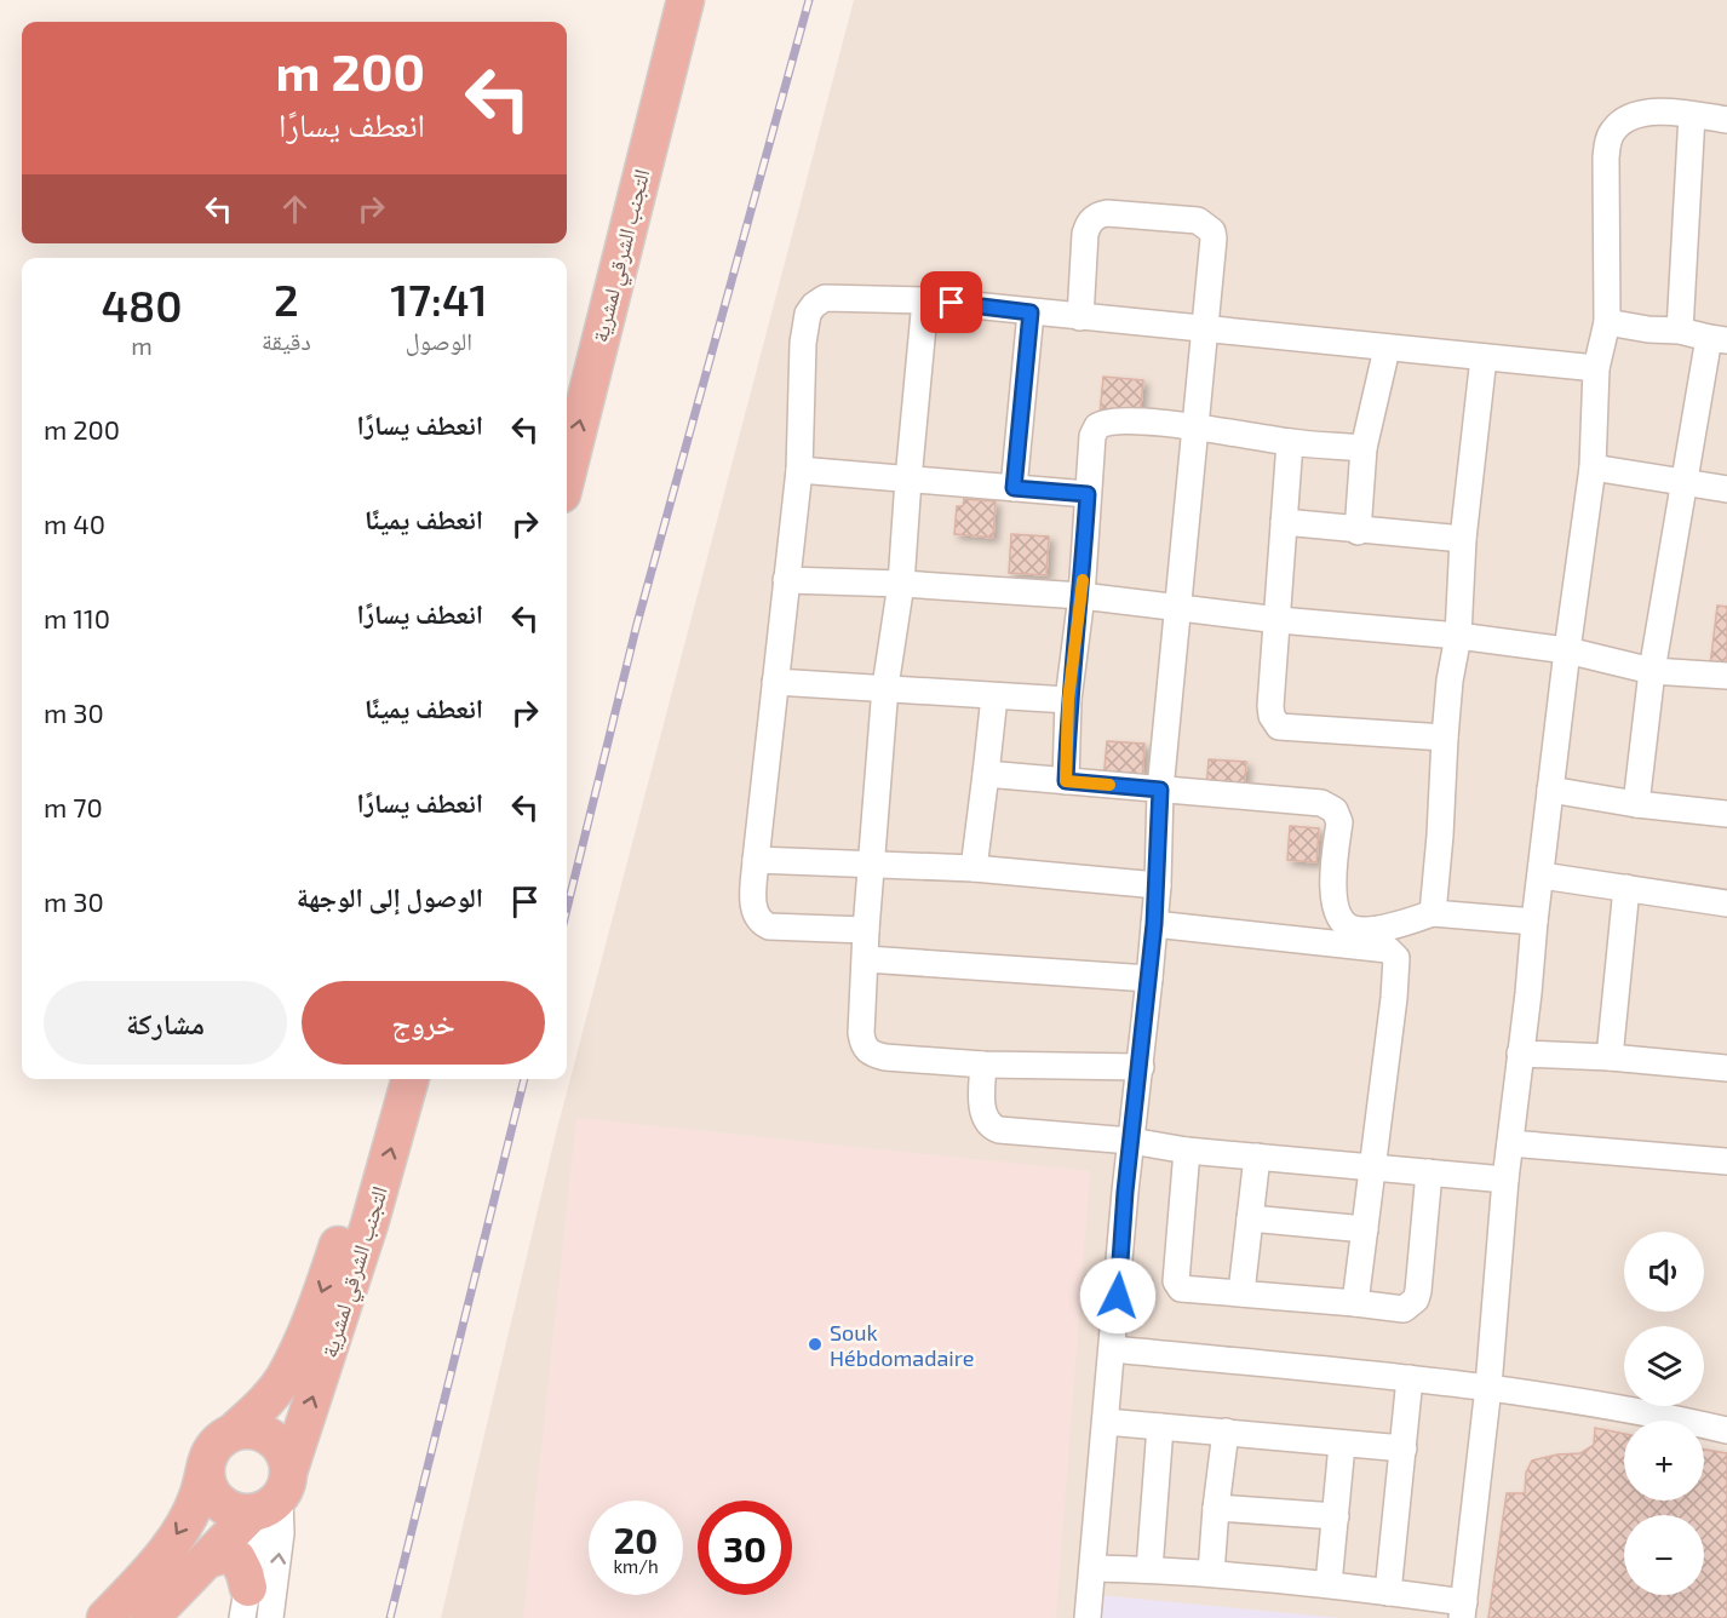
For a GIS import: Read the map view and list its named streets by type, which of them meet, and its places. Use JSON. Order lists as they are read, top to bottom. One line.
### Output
{"streets":{"highway":["التجنب الشرقي لمشرية"]},"places":["Souk Hébdomadaire"],"page":{"turn":["200 m","انعطف يسارًا"],"eta":["17:41","الوصول","2","دقيقة","480","m"],"list":[{"name":"انعطف يسارًا","value":"200 m"},{"name":"انعطف يمينًا","value":"40 m"},{"name":"انعطف يسارًا","value":"110 m"},{"name":"انعطف يمينًا","value":"30 m"},{"name":"انعطف يسارًا","value":"70 m"},{"name":"الوصول إلى الوجهة","value":"30 m"}],"buttons":["خروج","مشاركة"],"map_buttons":["+","−"],"speed":"20 km/h","limit":"30"}}
